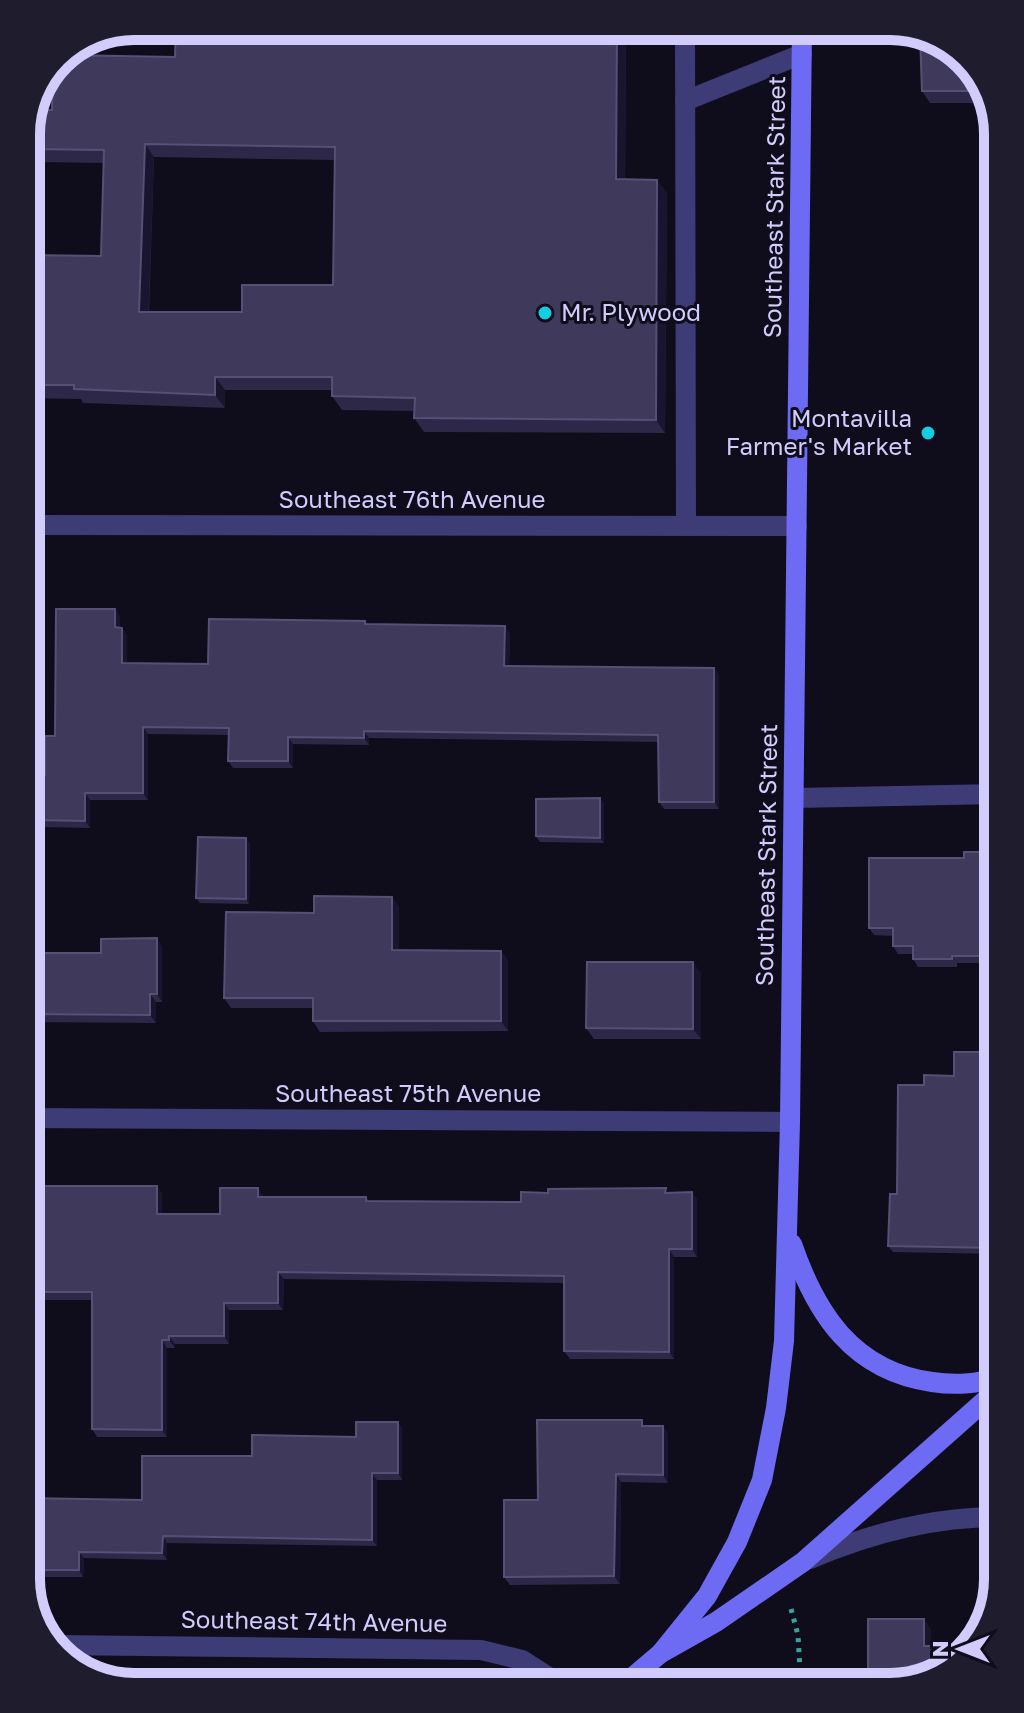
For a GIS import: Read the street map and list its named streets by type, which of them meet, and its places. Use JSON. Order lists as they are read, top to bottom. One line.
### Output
{"streets":{"main road":["Southeast Stark Street"],"street":["Southeast 76th Avenue","Southeast 75th Avenue","Southeast 74th Avenue"]},"crossings":[["Southeast Stark Street","Southeast 76th Avenue"],["Southeast Stark Street","Southeast 75th Avenue"]],"places":["Mr. Plywood","Montavilla Farmer's Market"],"north":"left"}
